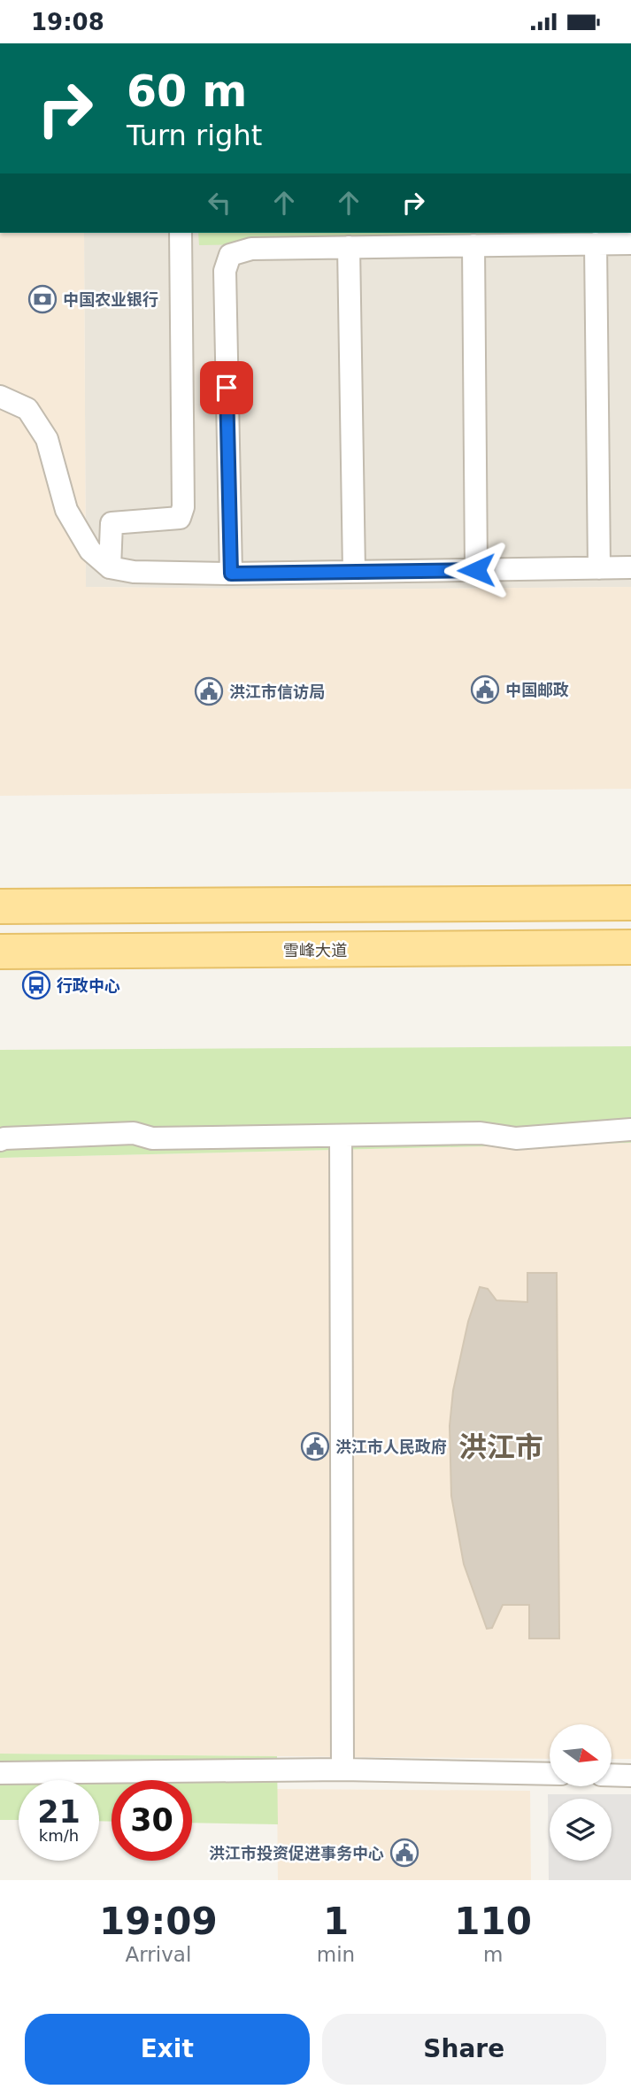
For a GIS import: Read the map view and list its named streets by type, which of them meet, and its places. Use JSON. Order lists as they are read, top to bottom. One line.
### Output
{"streets":{"main road":["雪峰大道"]},"districts":["洪江市"],"places":{"bank":["中国农业银行"],"public building":["中国邮政","洪江市信访局","洪江市人民政府","洪江市投资促进事务中心"],"bus stop":["行政中心"]},"north":"right","page":{"status":"19:08","turn":["60 m","Turn right"],"speed":"21 km/h","limit":"30","eta":["19:09","Arrival","1","min","110","m"],"buttons":["Exit","Share"]}}
